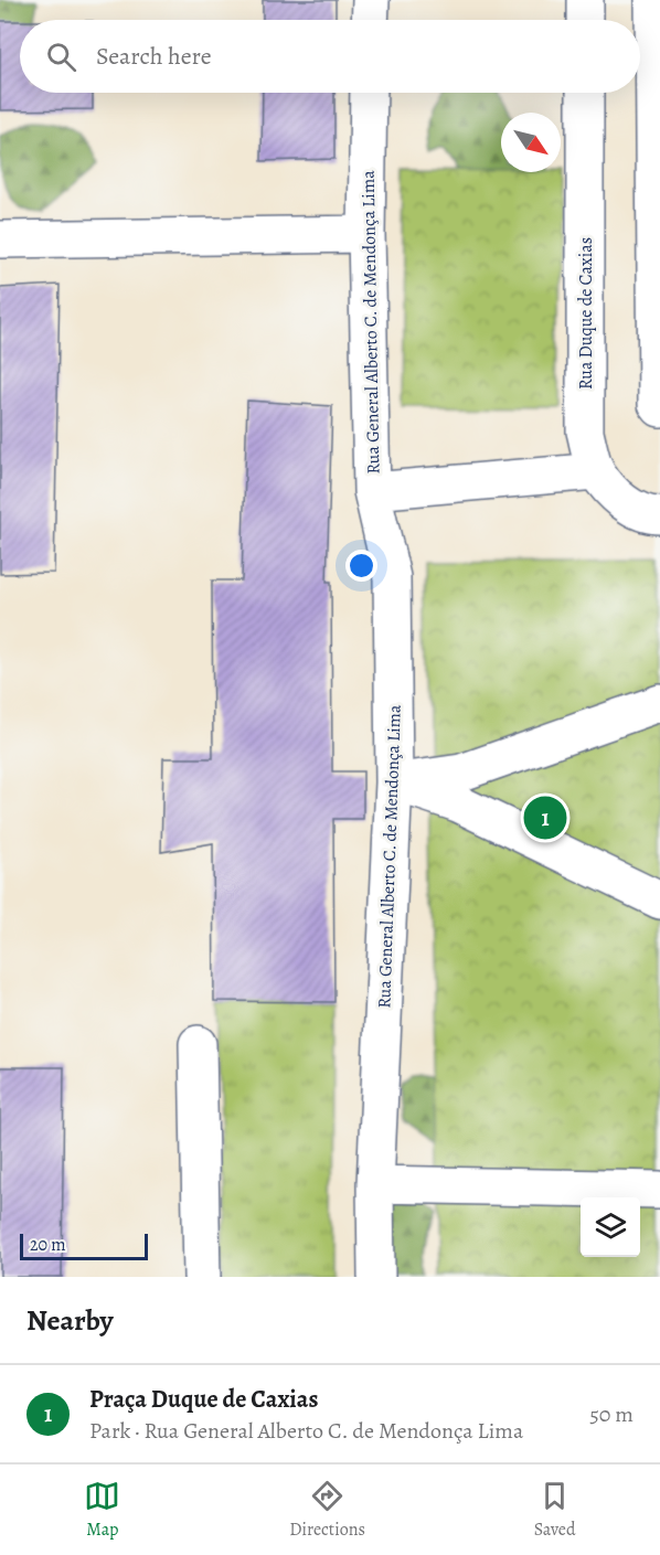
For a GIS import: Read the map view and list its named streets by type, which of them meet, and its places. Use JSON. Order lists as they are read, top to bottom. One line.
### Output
{"streets":{"street":["Rua Duque de Caxias","Rua General Alberto C. de Mendonça Lima"]},"scale_bar":"20 m","north":"bottom right","page":{"search":"Search here","pins":"1","scale":"20 m","heading":"Nearby","list":[{"mark":"1","name":"Praça Duque de Caxias","note":"Park · Rua General Alberto C. de Mendonça Lima","value":"50 m"}],"nav":["Map","Directions","Saved"]}}
